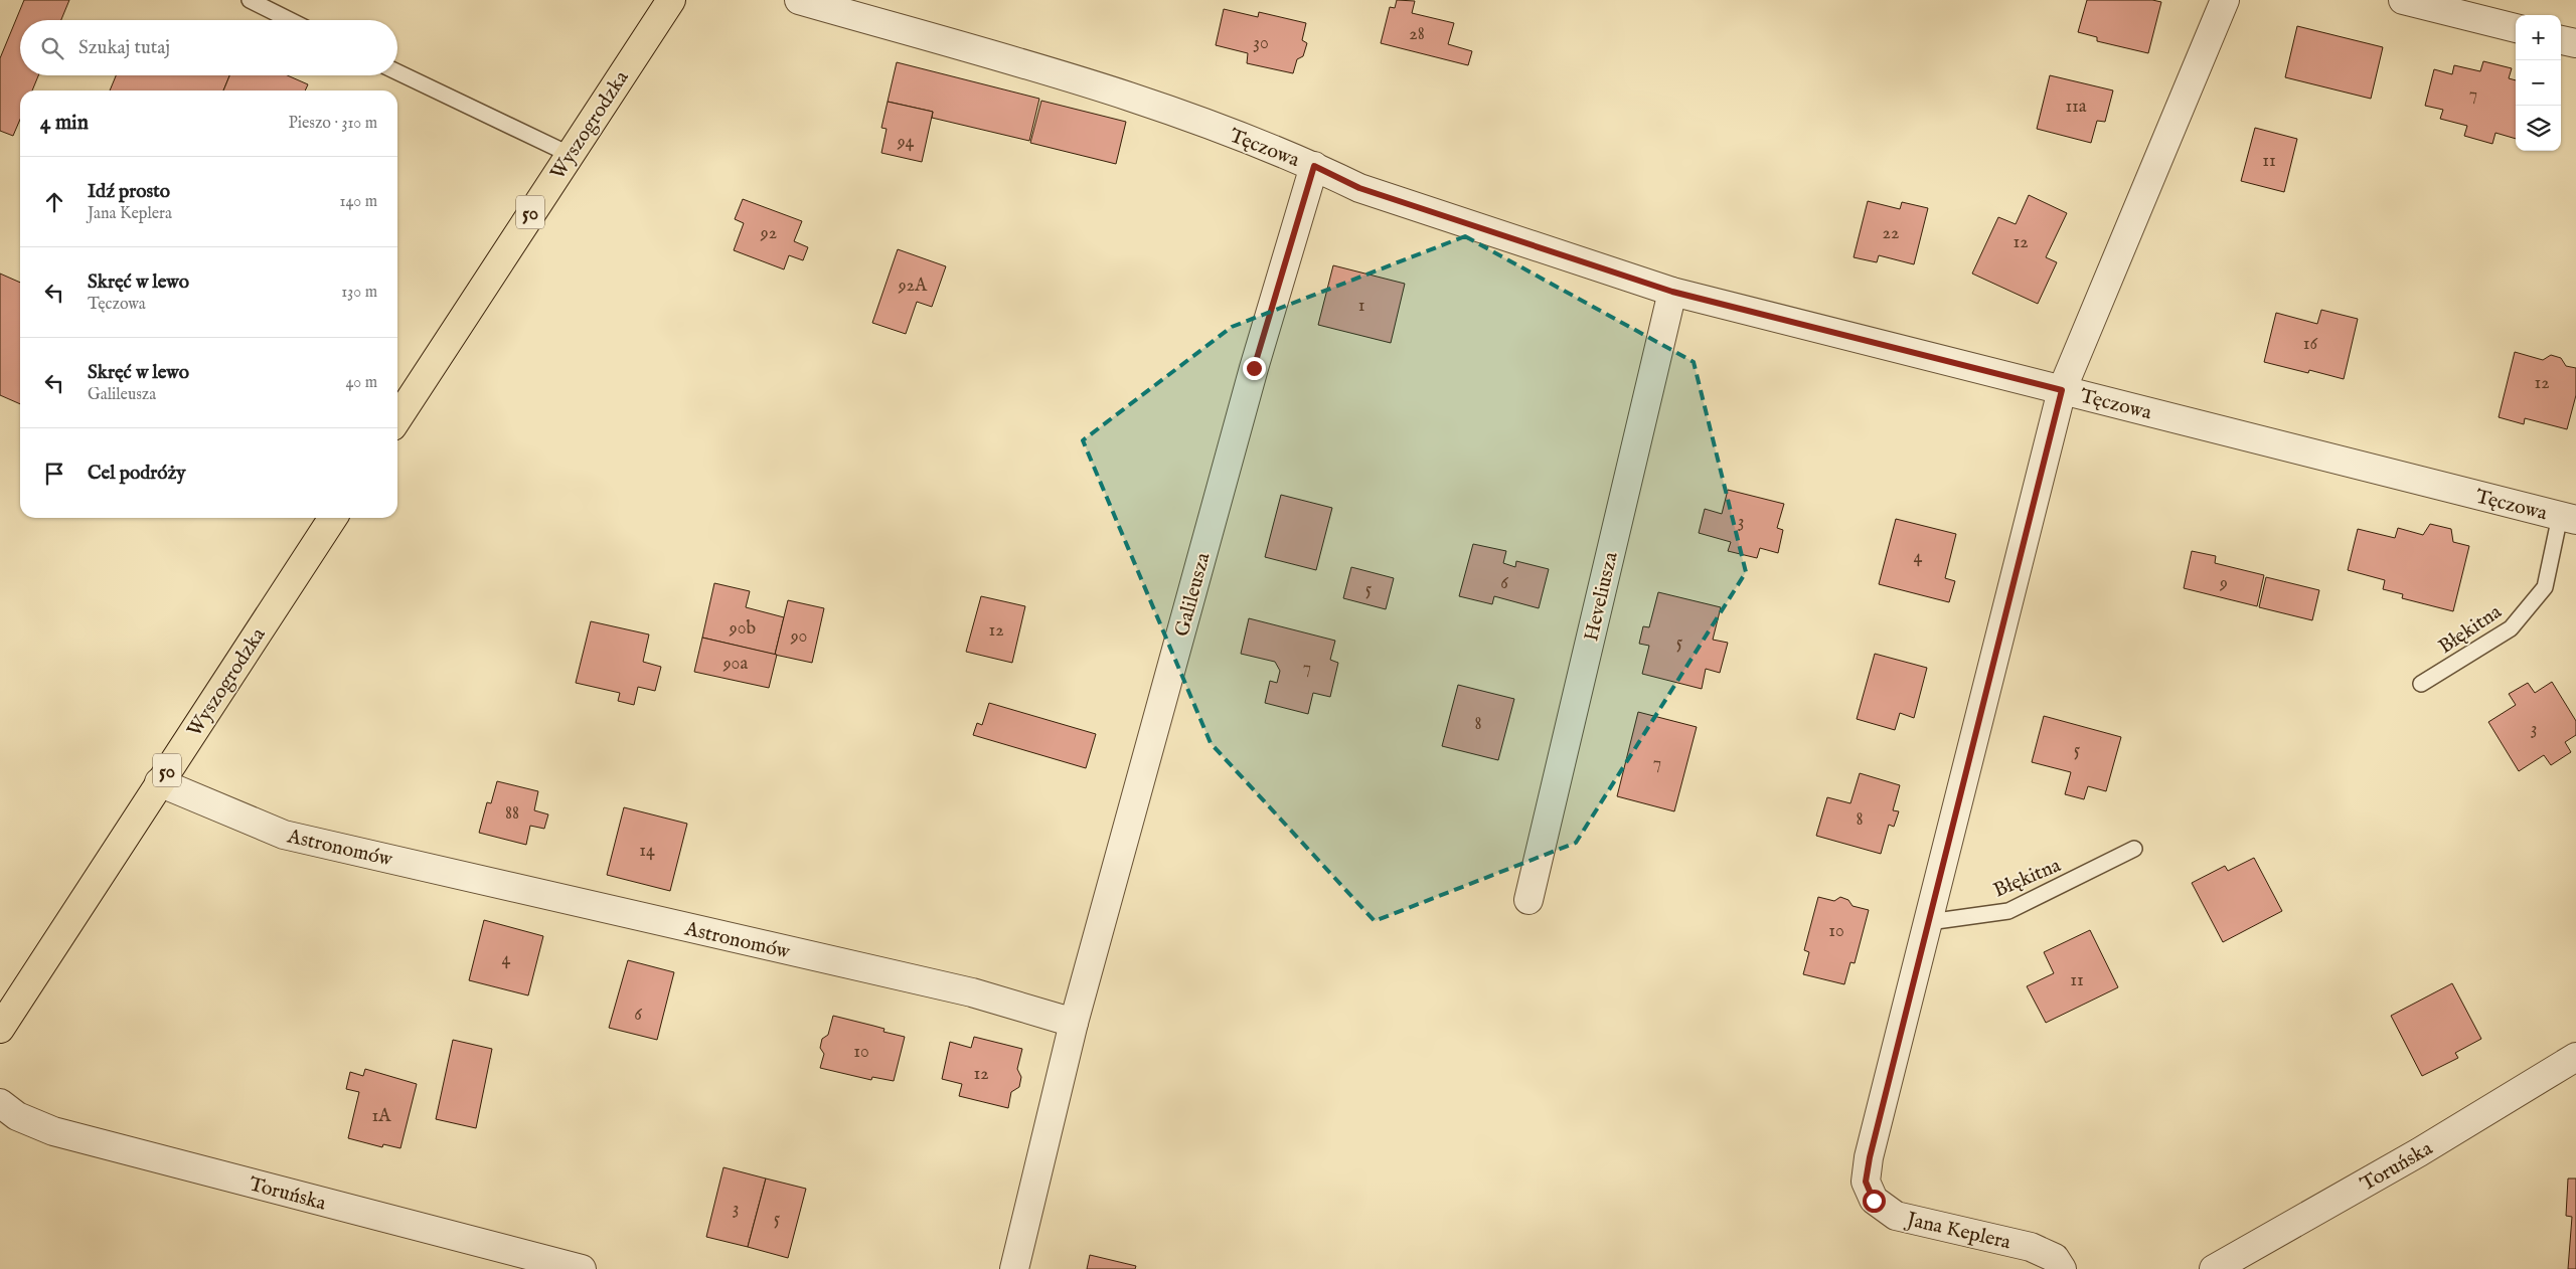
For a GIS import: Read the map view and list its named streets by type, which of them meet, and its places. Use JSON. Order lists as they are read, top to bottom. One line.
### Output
{"streets":{"main road":["Wyszogrodzka","50"],"street":["Tęczowa","Galileusza","Heveliusza","Astronomów","Toruńska","Jana Keplera"],"lane":["Błękitna"]},"crossings":[["Wyszogrodzka","Astronomów"],["Tęczowa","Galileusza"],["Tęczowa","Heveliusza"],["Tęczowa","Błękitna"],["Tęczowa","Jana Keplera"],["Galileusza","Astronomów"],["Błękitna","Jana Keplera"]],"house_numbers":["28","30","7","11a","94","11","92","22","12","92A","1","16","12","3","4","6","9","5","90b","12","90","5","90a","7","8","3","5","7","88","8","14","10","4","11","6","10","12","1A","3","5"],"page":{"map_buttons":["+","−"],"search":"Szukaj tutaj","heading":["4 min","Pieszo · 310 m"],"list":[["Idź prosto","Jana Keplera","140 m"],["Skręć w lewo","Tęczowa","130 m"],["Skręć w lewo","Galileusza","40 m"],"Cel podróży"]}}
